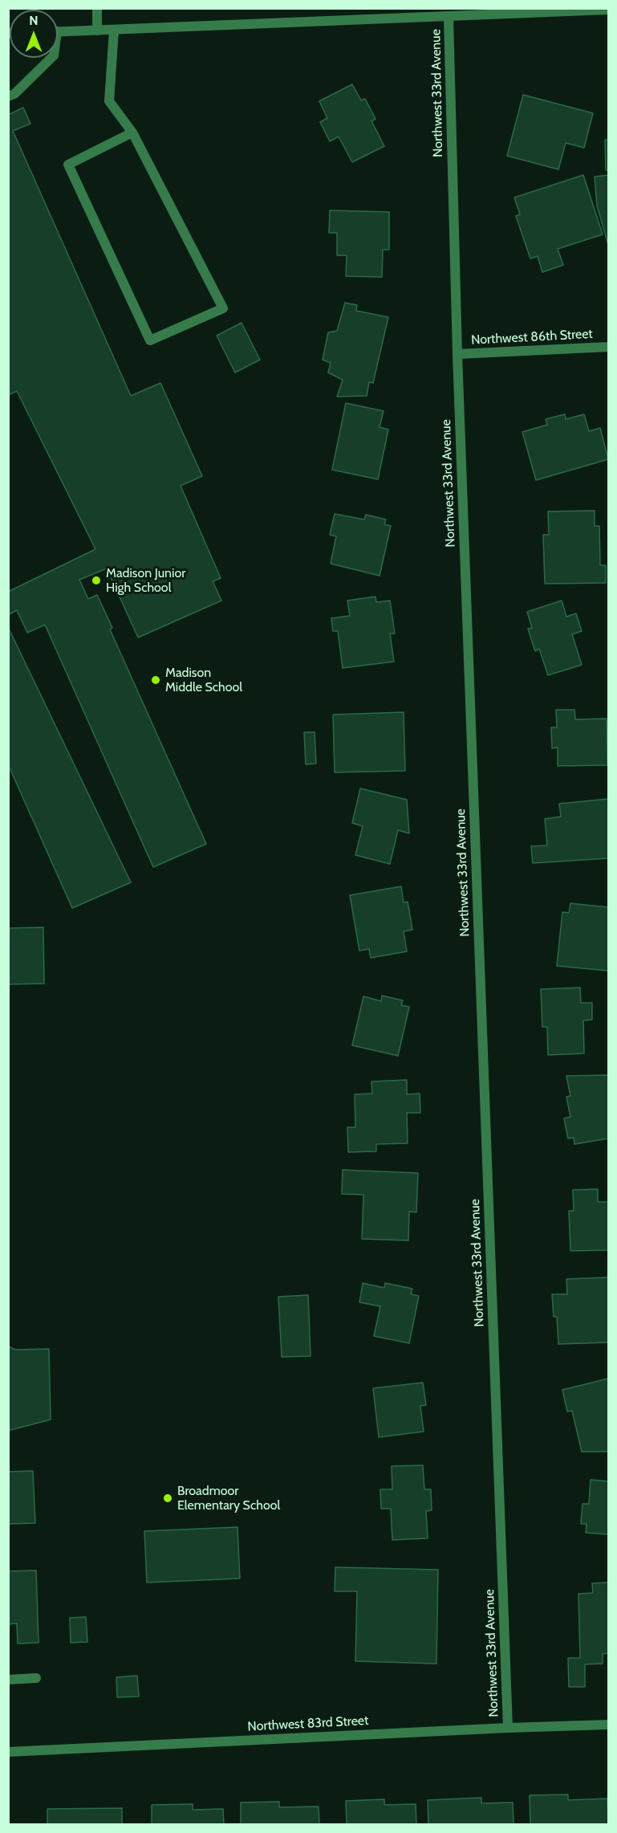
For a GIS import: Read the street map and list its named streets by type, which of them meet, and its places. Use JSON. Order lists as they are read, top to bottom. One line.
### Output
{"streets":{"street":["Northwest 33rd Avenue","Northwest 86th Street","Northwest 83rd Street"]},"crossings":[["Northwest 33rd Avenue","Northwest 86th Street"],["Northwest 33rd Avenue","Northwest 83rd Street"]],"places":["Madison Junior High School","Madison Middle School","Broadmoor Elementary School"],"north":"top"}
